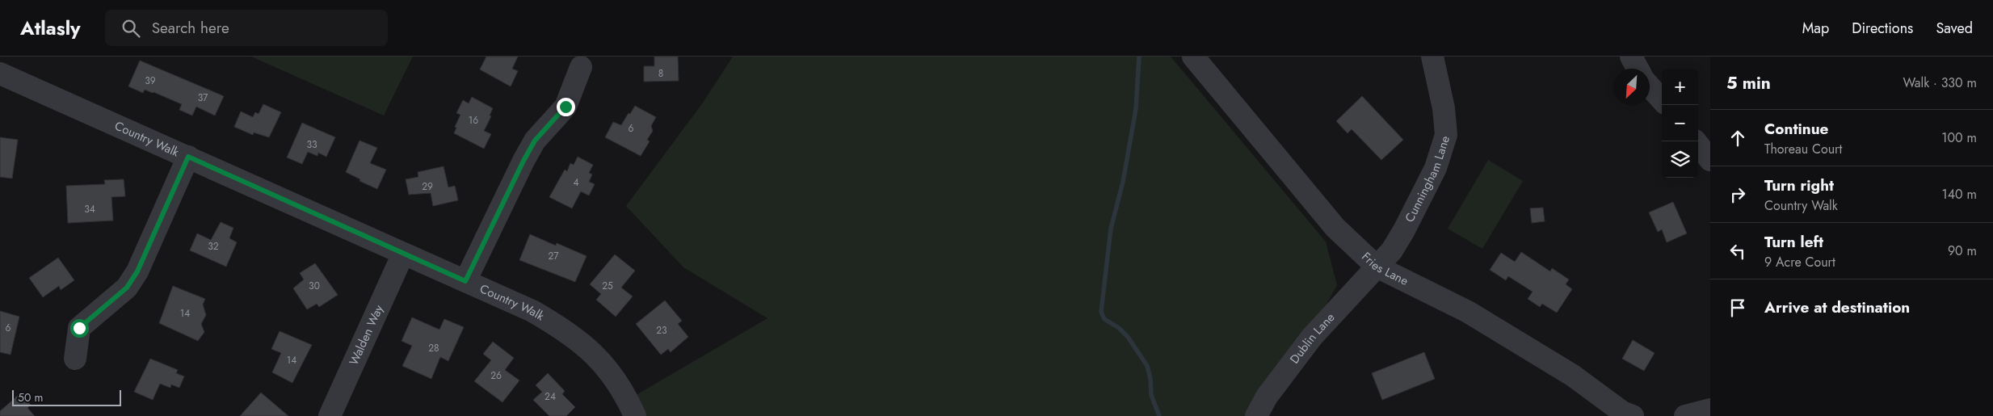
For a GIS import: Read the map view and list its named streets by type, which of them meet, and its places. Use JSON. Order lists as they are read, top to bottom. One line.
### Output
{"streets":{"street":["Country Walk","Cunningham Lane","Fries Lane","Walden Way","Dublin Lane"]},"crossings":[["Country Walk","Walden Way"],["Cunningham Lane","Fries Lane"],["Cunningham Lane","Dublin Lane"],["Fries Lane","Dublin Lane"]],"house_numbers":["8","39","37","16","6","33","4","29","34","32","27","30","25","14","6","23","28","14","26","24"],"scale_bar":"50 m","north":"bottom left","page":{"header":"Atlasly","search":"Search here","nav":["Map","Directions","Saved"],"heading":["5 min","Walk · 330 m"],"map_buttons":["+","−"],"list":[["Continue","Thoreau Court","100 m"],["Turn right","Country Walk","140 m"],["Turn left","9 Acre Court","90 m"],"Arrive at destination"],"scale":"50 m"}}
